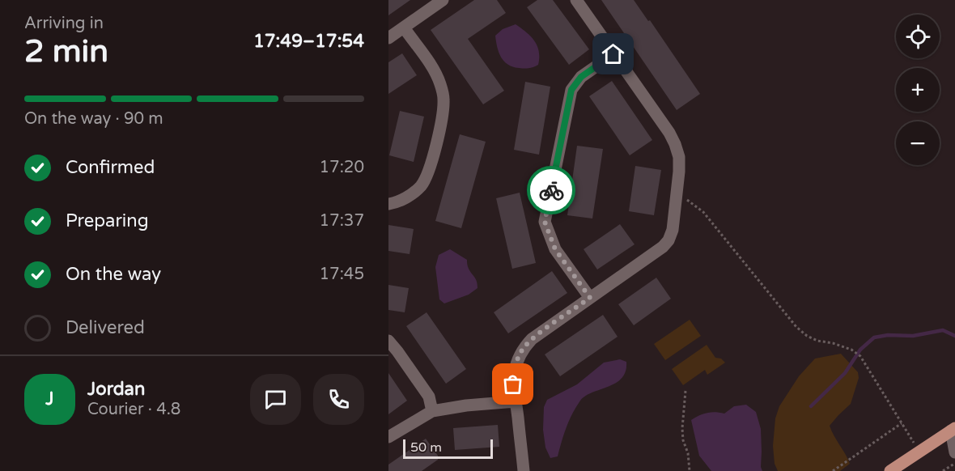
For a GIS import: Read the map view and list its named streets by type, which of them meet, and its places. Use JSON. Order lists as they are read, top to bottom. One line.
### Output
{"scale_bar":"50 m","page":{"heading":["2 min","Arriving in","17:49–17:54"],"panel":["Jordan","Courier · 4.8"],"map_buttons":["+","−"],"bar":"On the way · 90 m","list":[["Confirmed","17:20"],["Preparing","17:37"],["On the way","17:45"],"Delivered"],"round":"J","scale":"50 m"}}
